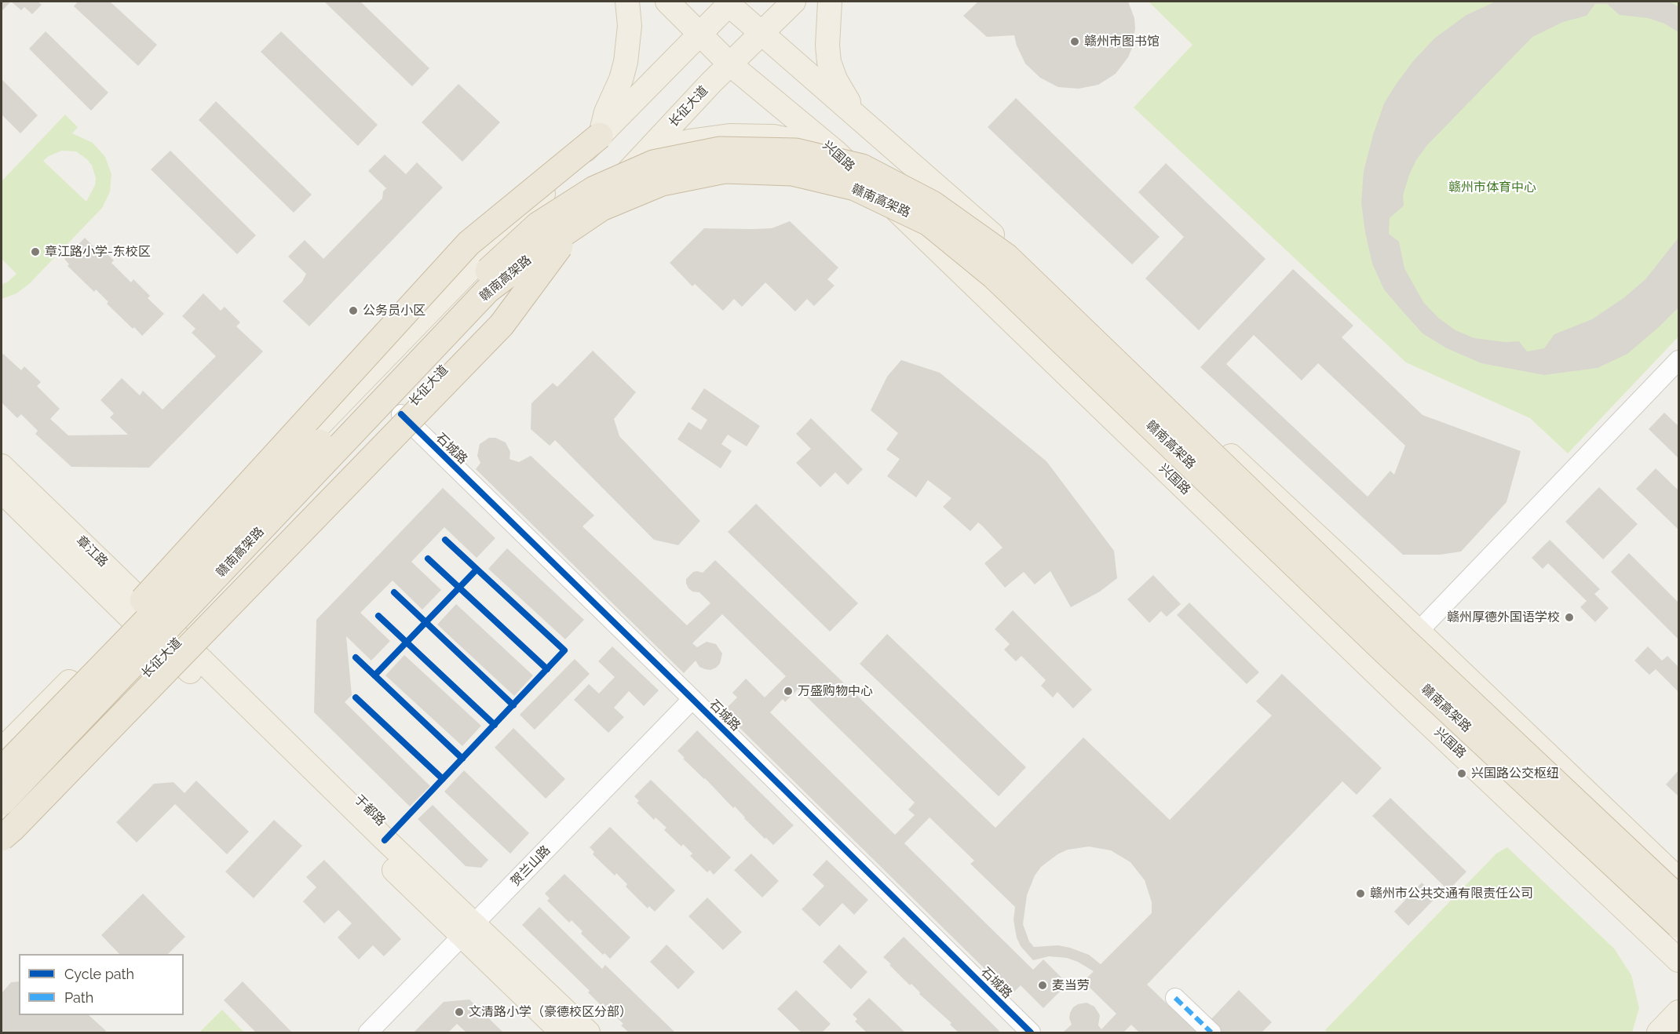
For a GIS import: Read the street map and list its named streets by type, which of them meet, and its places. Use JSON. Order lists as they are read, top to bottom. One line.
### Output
{"streets":{"highway":["赣南高架路"],"main road":["长征大道","兴国路","章江路","于都路"],"street":["石城路","贺兰山路"]},"crossings":[["长征大道","兴国路"],["长征大道","石城路"],["长征大道","章江路"],["长征大道","于都路"],["石城路","贺兰山路"],["章江路","于都路"],["于都路","贺兰山路"]],"parks":["赣州市体育中心"],"places":["赣州市图书馆","章江路小学-东校区","公务员小区","赣州厚德外国语学校","万盛购物中心","兴国路公交枢纽","赣州市公共交通有限责任公司","麦当劳","文清路小学（豪德校区分部）"],"legend":["Cycle path","Path"]}
